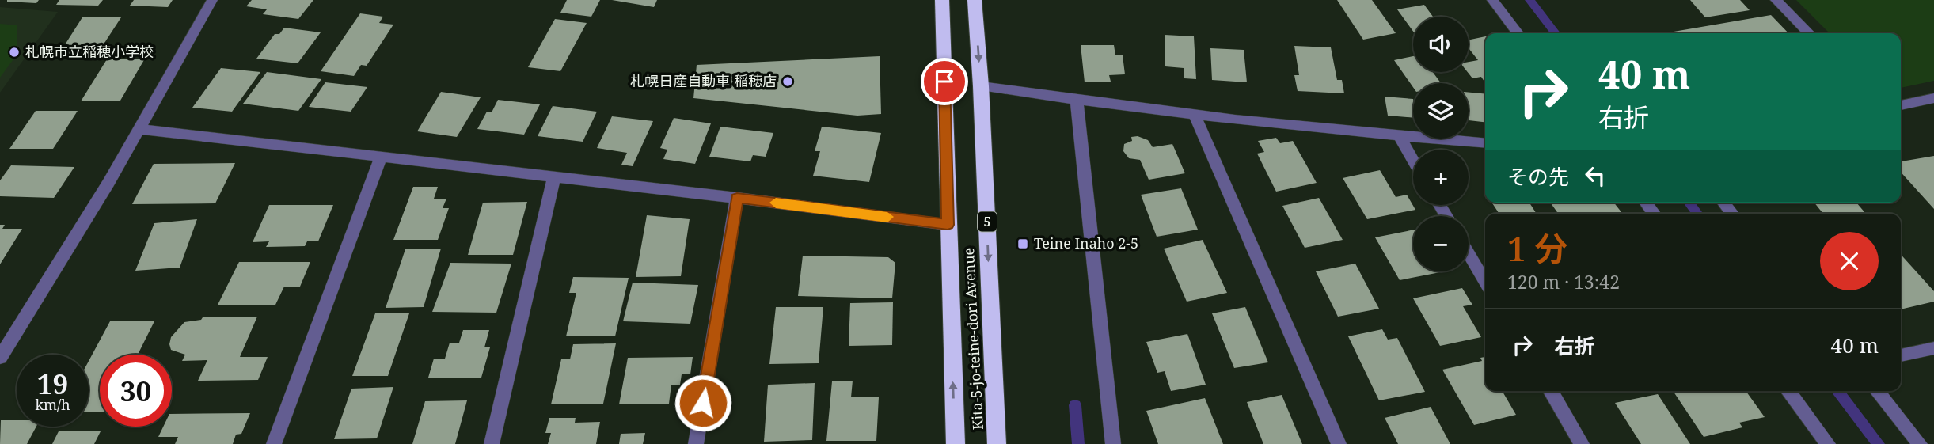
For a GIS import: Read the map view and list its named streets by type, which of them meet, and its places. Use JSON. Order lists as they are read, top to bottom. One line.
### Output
{"streets":{"highway":["5","Kita-5-jo-teine-dori Avenue"]},"places":{"other":["札幌市立稲穂小学校","札幌日産自動車 稲穂店"],"transit":["Teine Inaho 2-5"]},"page":{"map_buttons":["+","−"],"turn":["40 m","右折"],"then":"その先","heading":["1 分","120 m · 13:42"],"list":[{"name":"右折","value":"40 m"}],"speed":"19 km/h","limit":"30"}}
